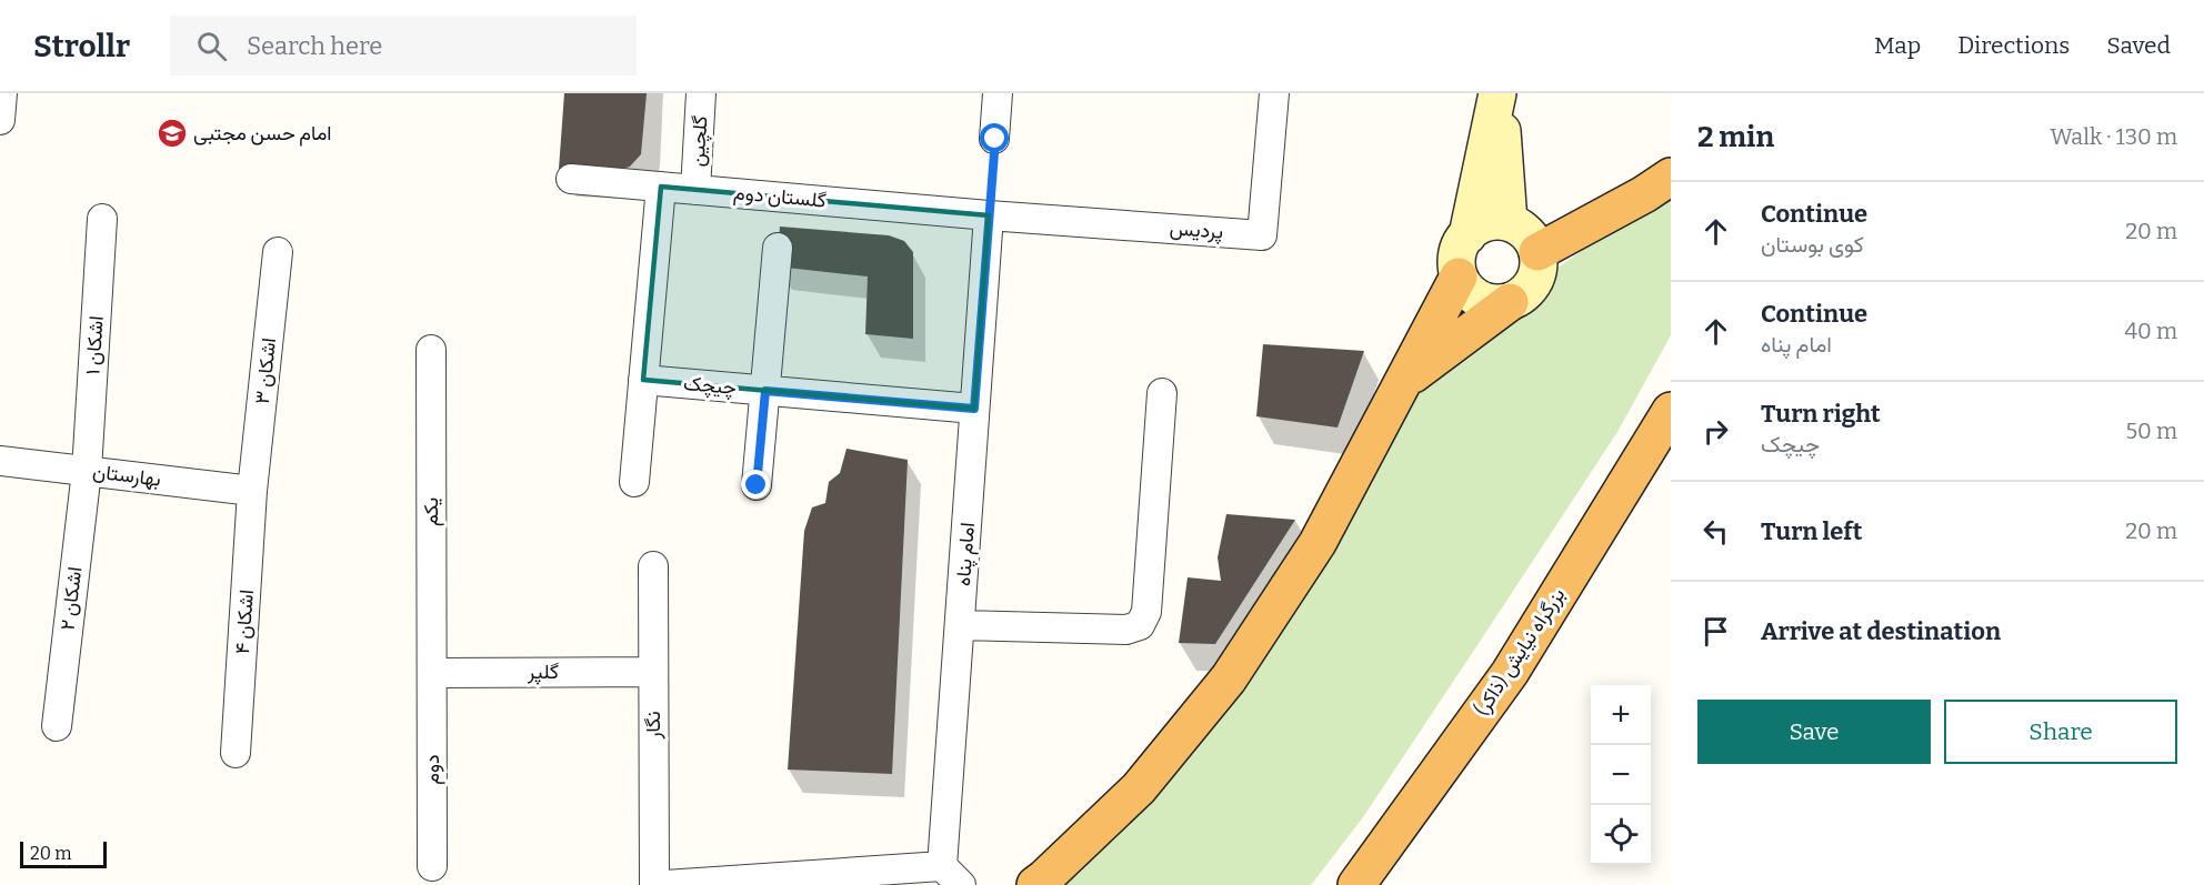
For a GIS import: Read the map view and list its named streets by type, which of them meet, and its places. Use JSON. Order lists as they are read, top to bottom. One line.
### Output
{"streets":{"highway":["بزرگراه نیایش (ذاکر)"],"street":["گلچین","گلستان دوم","پردیس","اشکان ۱","اشکان ۳","چیچک","بهارستان","یکم","امام پناه","اشکان ۲","اشکان ۴","گلپر","نگار","دوم"]},"crossings":[["گلچین","گلستان دوم"],["گلستان دوم","پردیس"],["گلستان دوم","امام پناه"],["پردیس","امام پناه"],["اشکان ۱","بهارستان"],["اشکان ۱","اشکان ۲"],["اشکان ۳","بهارستان"],["اشکان ۳","اشکان ۴"],["چیچک","امام پناه"],["بهارستان","اشکان ۲"],["بهارستان","اشکان ۴"],["یکم","گلپر"],["یکم","دوم"],["گلپر","نگار"],["گلپر","دوم"]],"places":{"school or university":["امام حسن مجتبی"]},"scale_bar":"20 m","page":{"header":"Strollr","search":"Search here","nav":["Map","Directions","Saved"],"heading":["2 min","Walk · 130 m"],"list":[["Continue","کوی بوستان","20 m"],["Continue","امام پناه","40 m"],["Turn right","چیچک","50 m"],["Turn left","20 m"],"Arrive at destination"],"buttons":["Save","Share"],"map_buttons":["+","−"],"scale":"20 m"}}
